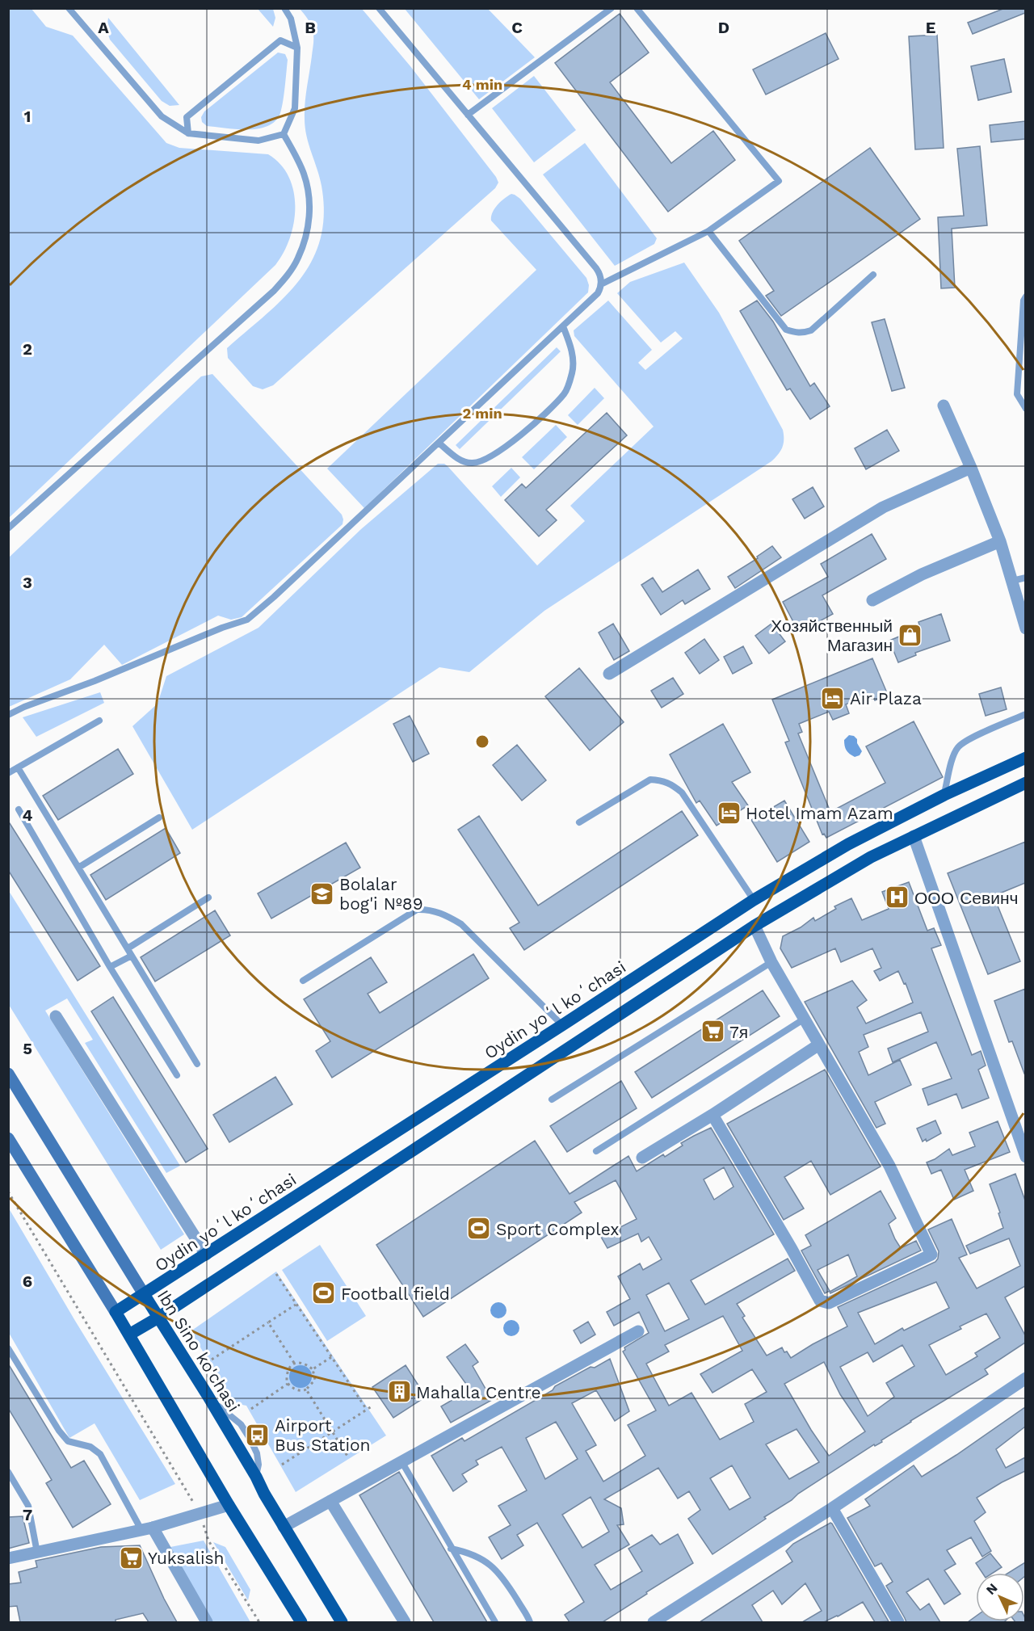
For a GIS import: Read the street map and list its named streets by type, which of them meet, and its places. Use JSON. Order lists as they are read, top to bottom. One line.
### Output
{"streets":{"main road":["Oydin yoʻl koʻchasi","Ibn Sino ko'chasi"]},"crossings":[["Oydin yoʻl koʻchasi","Ibn Sino ko'chasi"]],"places":{"shop":["Хозяйственный Магазин"],"hotel":["Air Plaza","Hotel Imam Azam"],"school or university":["Bolalar bog'i №89"],"hospital":["ООО Севинч"],"supermarket":["7я","Yuksalish"],"sports":["Sport Complex","Football field"],"building":["Mahalla Centre"],"bus stop":["Airport Bus Station"]},"north":"top left","grid":{"columns":["A","B","C","D","E"],"rows":["1","2","3","4","5","6","7"]},"rings":["4 min","2 min"]}
